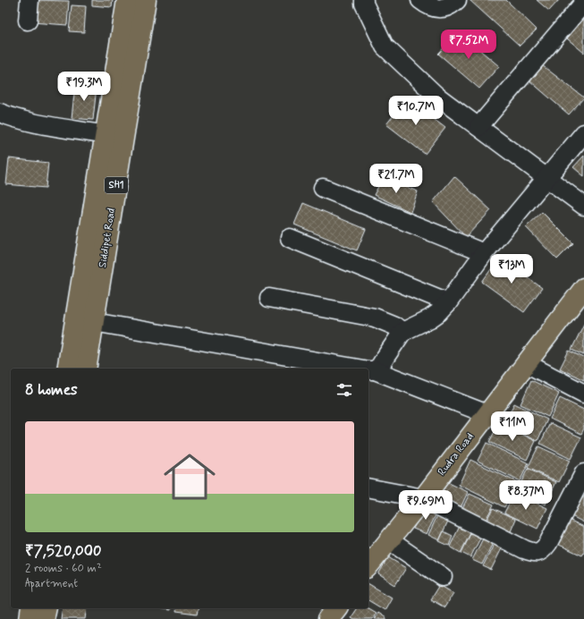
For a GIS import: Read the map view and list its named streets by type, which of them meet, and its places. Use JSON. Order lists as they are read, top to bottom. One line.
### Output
{"streets":{"main road":["SH1","Siddipet Road","Rudra Road"]},"page":{"price":["₹7.52M","₹19.3M","₹10.7M","₹21.7M","₹13M","₹11M","₹8.37M","₹9.69M"],"heading":"8 homes","list":[{"name":"₹7,520,000","note":"2 rooms · 60 m² · Apartment"}]}}
